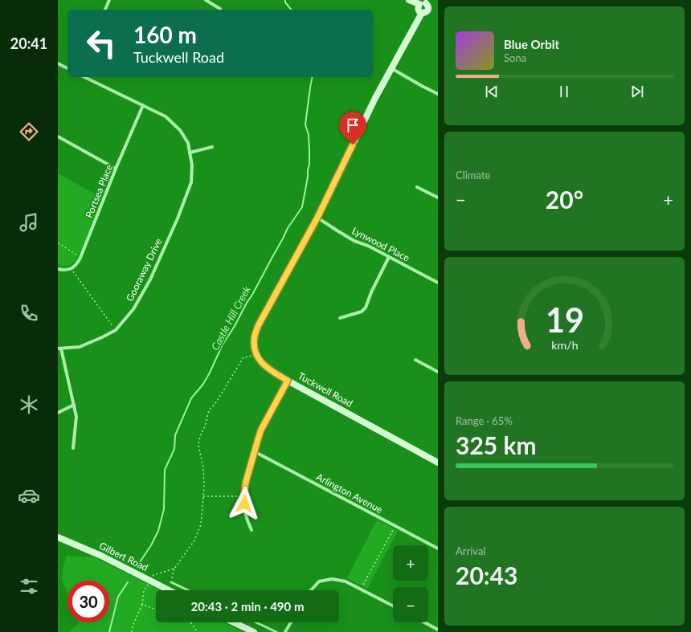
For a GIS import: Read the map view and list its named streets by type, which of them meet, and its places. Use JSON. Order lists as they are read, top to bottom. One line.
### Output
{"streets":{"street":["Portsea Place","Lynwood Place","Gooraway Drive","Tuckwell Road","Arlington Avenue","Gilbert Road"]},"crossings":[["Portsea Place","Gooraway Drive"]],"water":["Castle Hill Creek"],"page":{"tabs":"20:41","turn":["160 m","Tuckwell Road"],"song":["Blue Orbit","Sona"],"tile":["Climate",["Range · 65%","325 km"],["Arrival","20:43"]],"heat":["−","20°","+"],"map_buttons":["+","−"],"limit":"30","trip":"20:43 · 2 min · 490 m","gauge":["19","km/h"]}}
